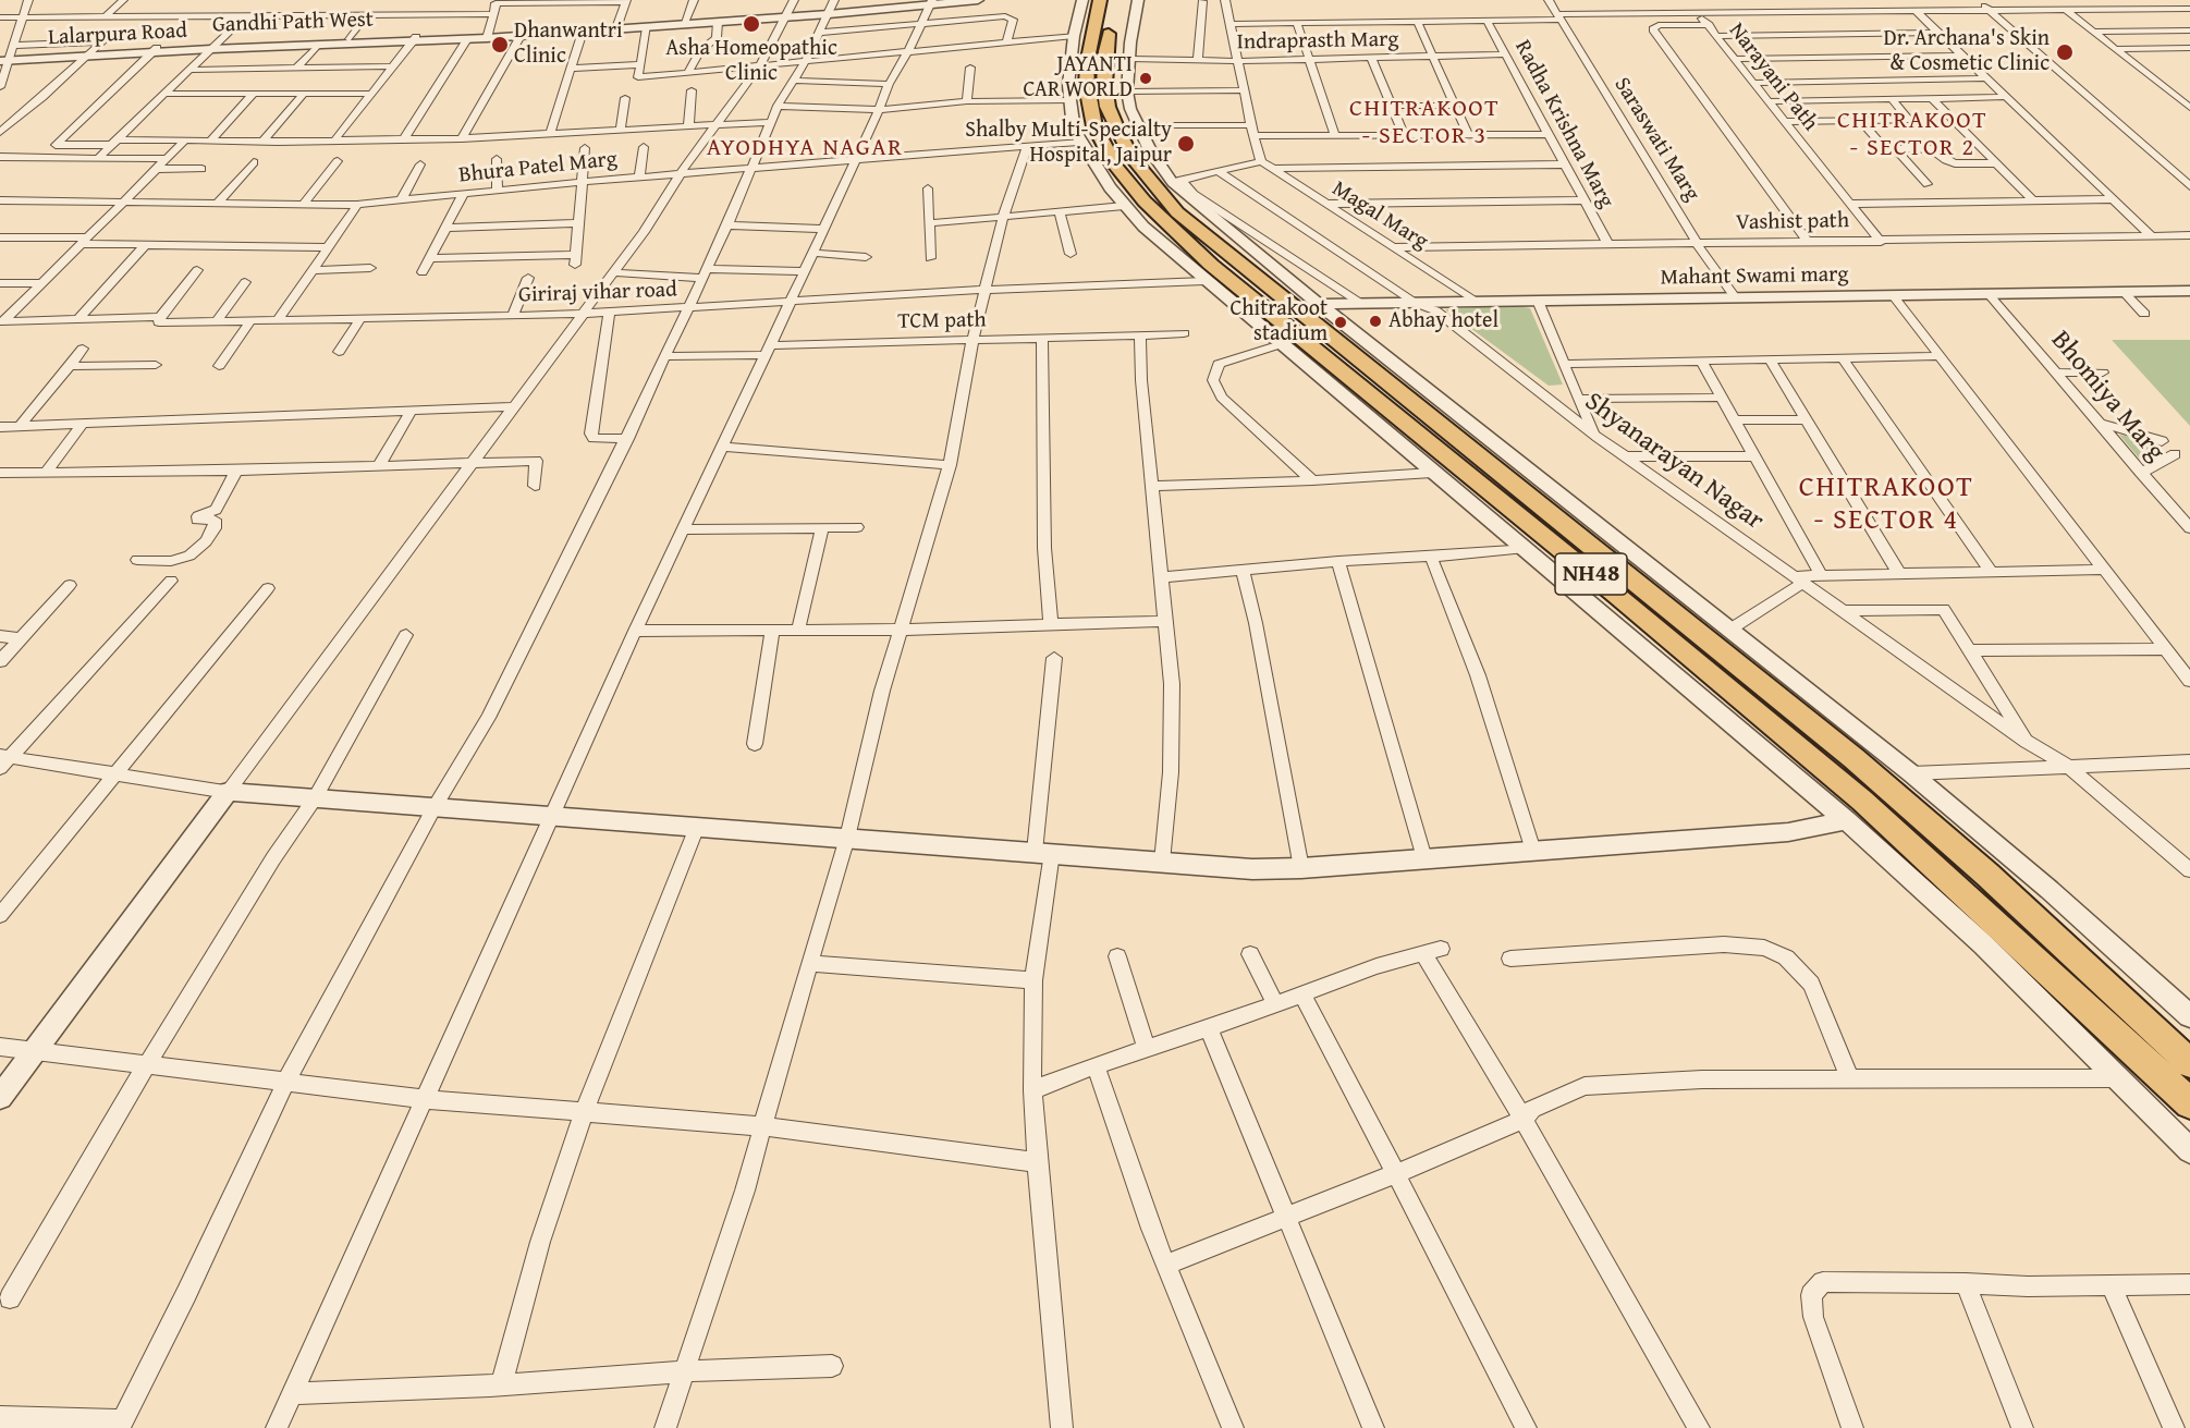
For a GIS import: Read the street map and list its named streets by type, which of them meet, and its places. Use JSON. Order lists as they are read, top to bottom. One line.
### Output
{"streets":{"highway":["NH48"],"street":["Gandhi Path West","Lalarpura Road","Indraprasth Marg","Narayani Path","Radha Krishna Marg","Saraswati Marg","Bhura Patel Marg","Magal Marg","Vashist path","Mahant Swami marg","Giriraj vihar road","TCM path","Bhomiya Marg","Shyanarayan Nagar"]},"crossings":[["Gandhi Path West","Lalarpura Road"],["Indraprasth Marg","Radha Krishna Marg"],["Narayani Path","Vashist path"],["Radha Krishna Marg","Vashist path"],["Saraswati Marg","Vashist path"],["Saraswati Marg","Mahant Swami marg"],["Magal Marg","Vashist path"],["Magal Marg","Mahant Swami marg"],["Mahant Swami marg","Bhomiya Marg"],["Mahant Swami marg","Shyanarayan Nagar"]],"districts":["CHITRAKOOT - SECTOR 3","CHITRAKOOT - SECTOR 2","AYODHYA NAGAR","CHITRAKOOT - SECTOR 4"],"places":["Asha Homeopathic Clinic","Dhanwantri Clinic","Dr. Archana's Skin & Cosmetic Clinic","JAYANTI CAR WORLD","Shalby Multi-Specialty Hospital, Jaipur","Abhay hotel","Chitrakoot stadium"]}
